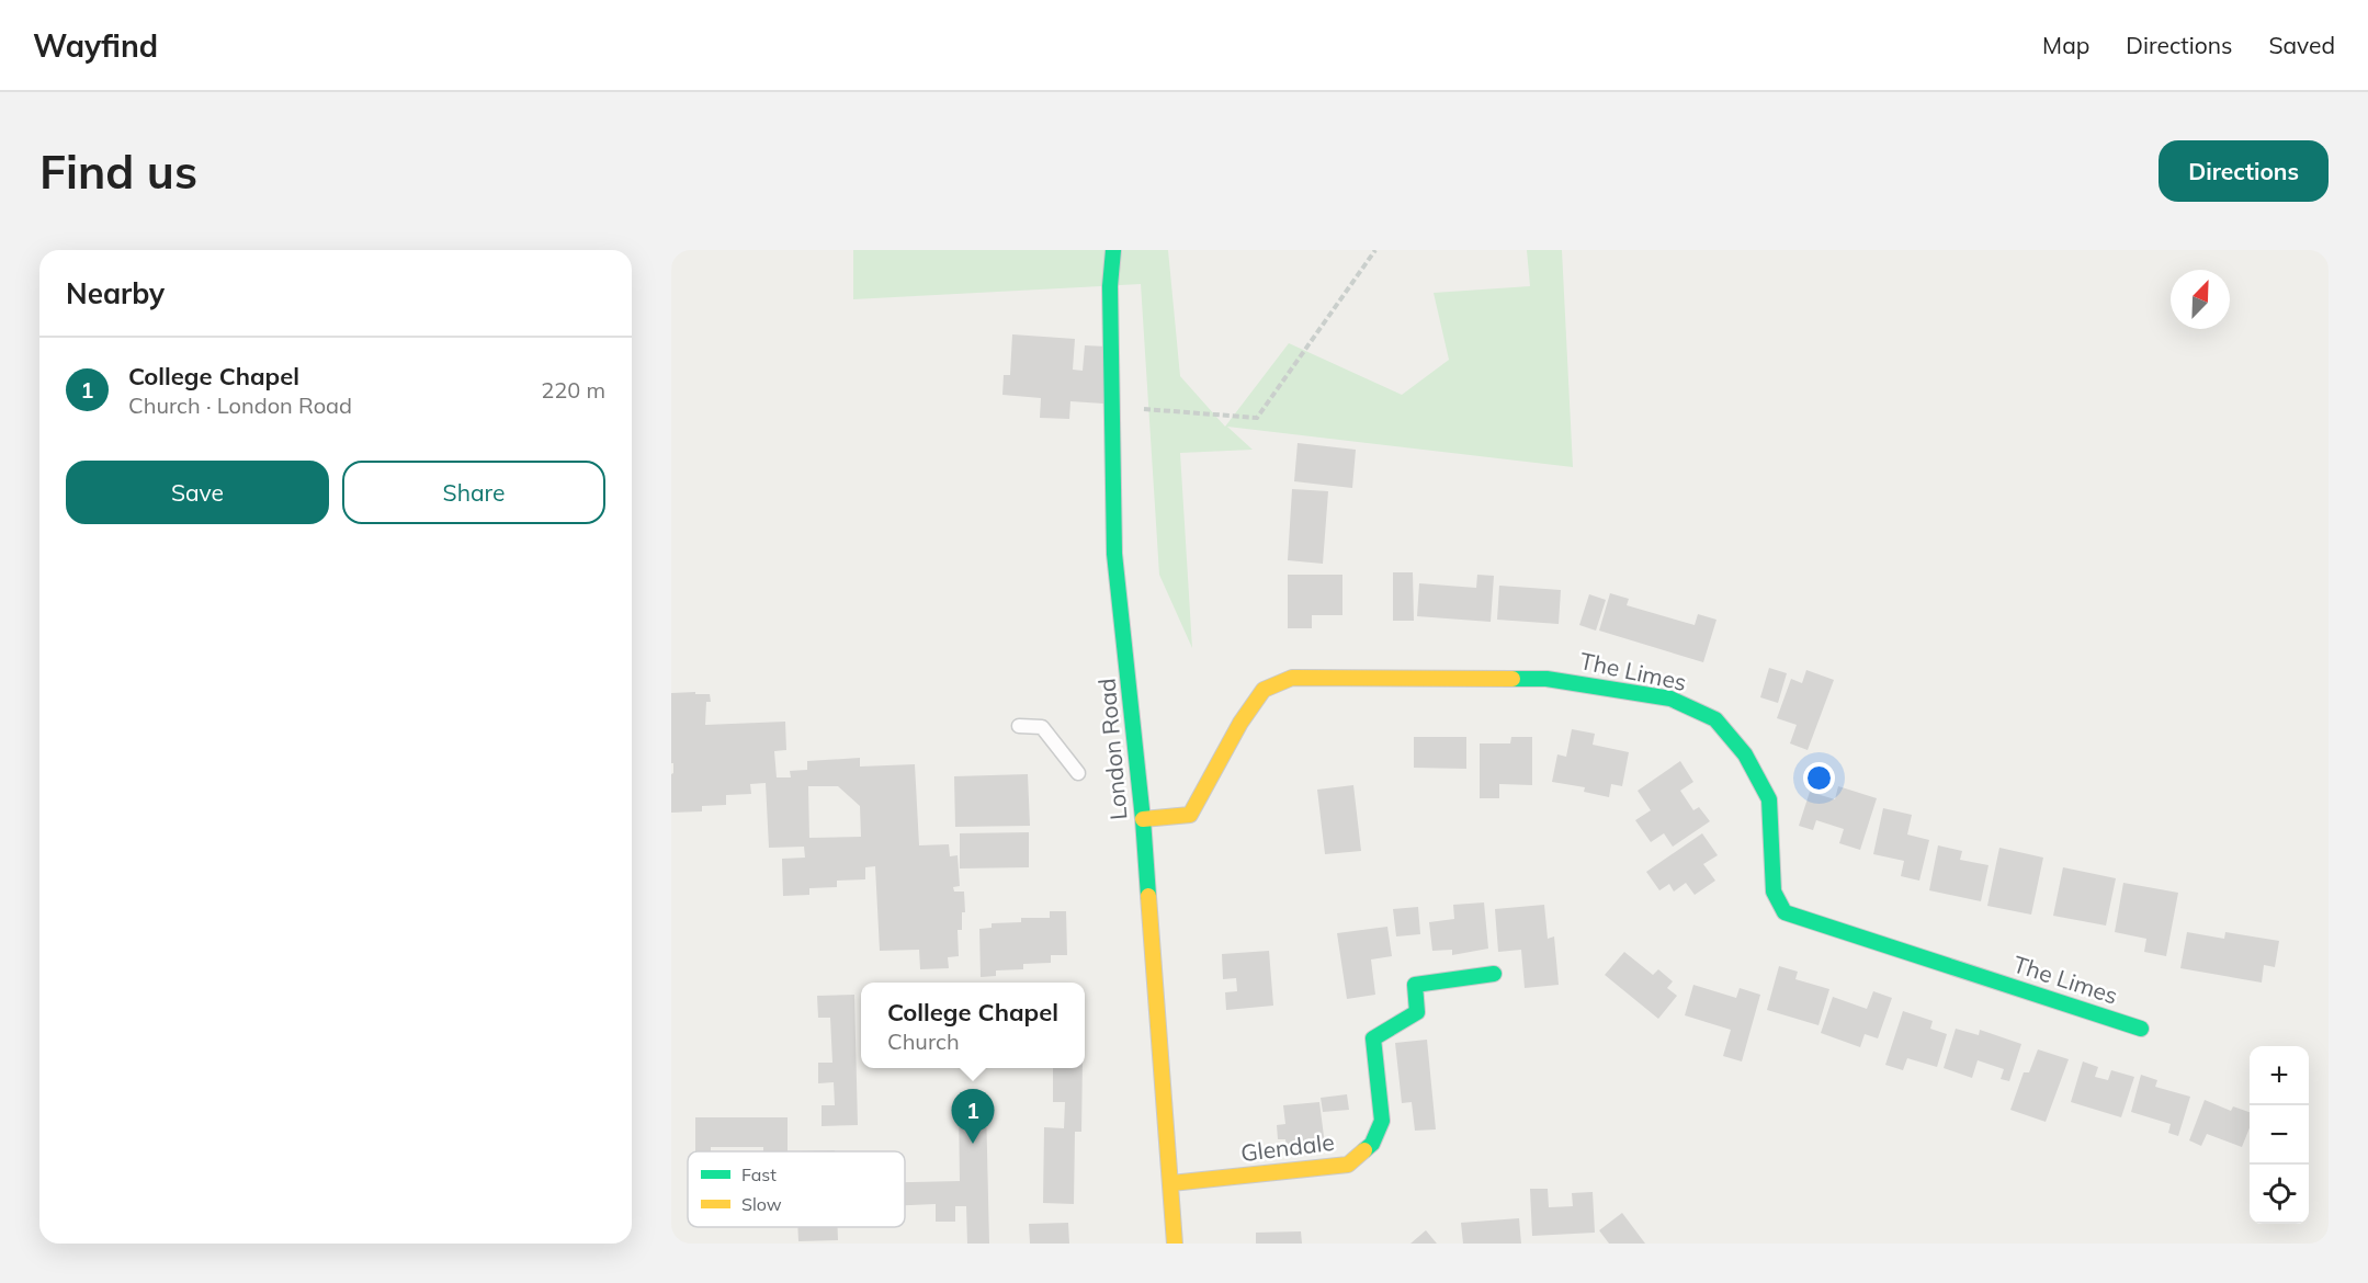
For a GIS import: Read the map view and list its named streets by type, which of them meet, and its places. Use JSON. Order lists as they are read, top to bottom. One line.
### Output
{"streets":{"main road":["The Limes","London Road","Glendale"]},"crossings":[["The Limes","London Road"],["London Road","Glendale"]],"legend":["Fast","Slow"],"north":"top right","page":{"header":"Wayfind","nav":["Map","Directions","Saved"],"buttons":["Directions",["Save","Share"]],"title":"Find us","heading":"Nearby","list":[{"mark":"1","name":"College Chapel","note":"Church · London Road","value":"220 m"}],"popup":["College Chapel","Church"],"map_buttons":["+","−"],"pins":"1"}}
